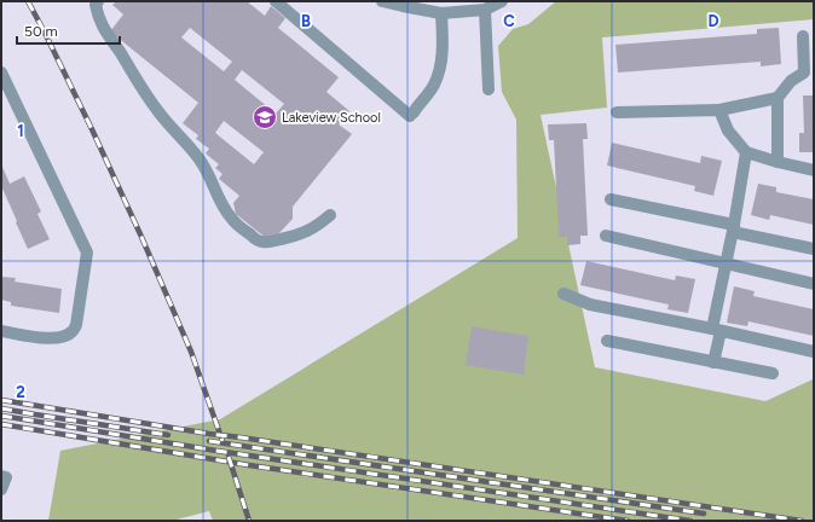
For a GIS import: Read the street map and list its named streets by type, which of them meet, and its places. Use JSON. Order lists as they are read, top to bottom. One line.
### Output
{"places":{"school or university":["Lakeview School"]},"scale_bar":"50 m","grid":{"columns":["B","C","D"],"rows":["1","2"]}}
